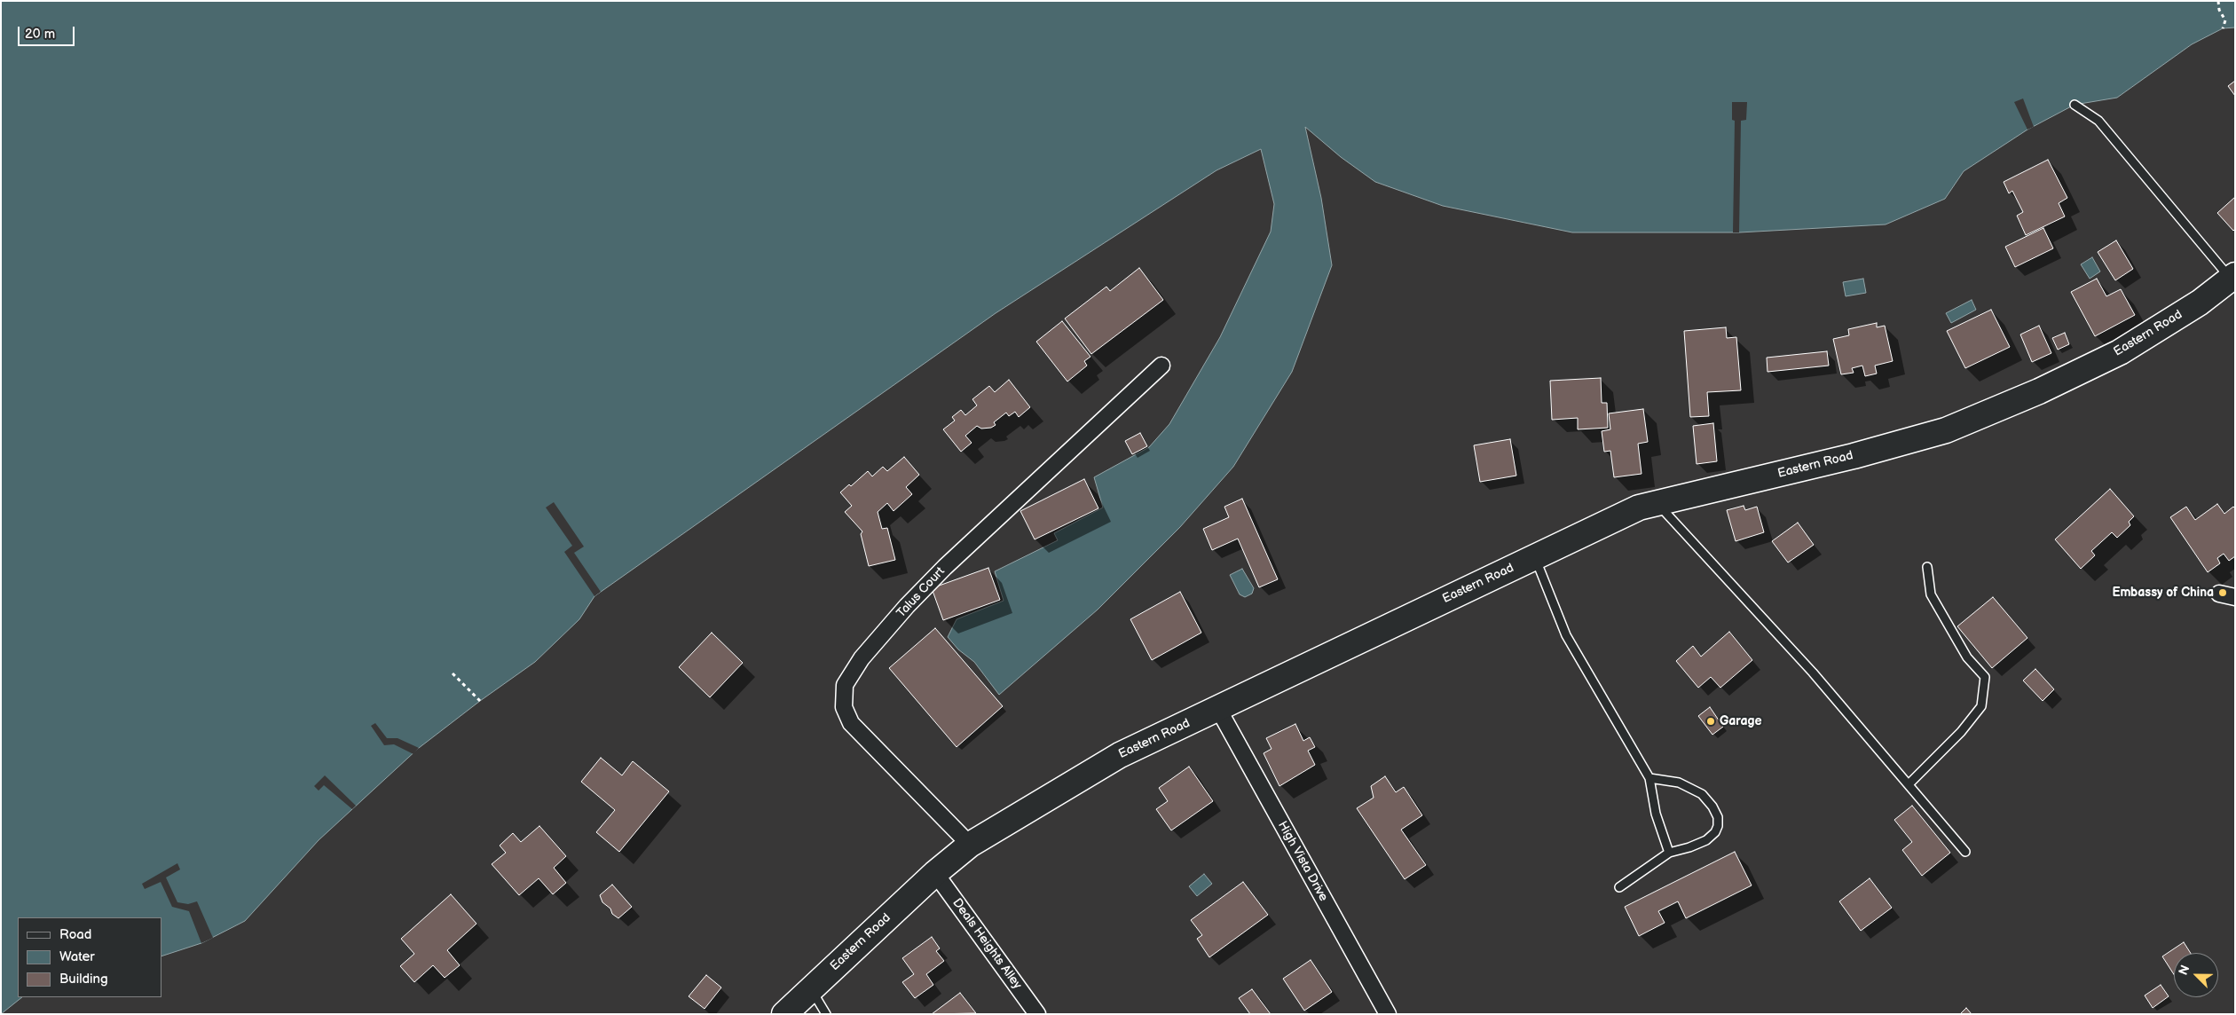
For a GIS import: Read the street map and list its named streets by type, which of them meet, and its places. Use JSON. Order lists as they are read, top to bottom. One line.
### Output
{"streets":{"highway":["Eastern Road"],"street":["Talus Court","High Vista Drive","Deals Heights Alley"]},"crossings":[["Eastern Road","Talus Court"],["Eastern Road","High Vista Drive"],["Eastern Road","Deals Heights Alley"]],"places":["Embassy of China","Garage"],"legend":["Road","Water","Building"],"scale_bar":"20 m","north":"top left"}
